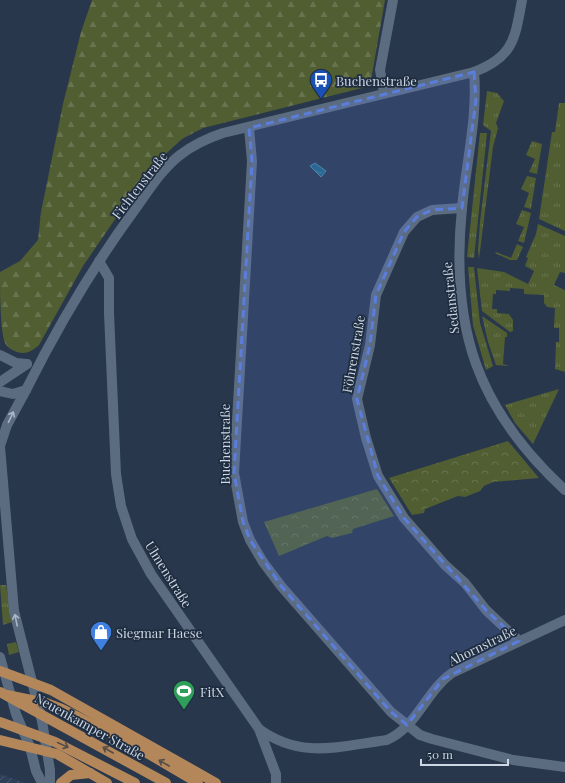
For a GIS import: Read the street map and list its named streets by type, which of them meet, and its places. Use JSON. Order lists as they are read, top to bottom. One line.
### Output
{"streets":{"main road":["Neuenkamper Straße"],"street":["Fichtenstraße","Sedanstraße","Föhrenstraße","Buchenstraße","Ulmenstraße","Ahornstraße"]},"crossings":[["Fichtenstraße","Sedanstraße"],["Fichtenstraße","Buchenstraße"],["Fichtenstraße","Ulmenstraße"],["Sedanstraße","Föhrenstraße"],["Föhrenstraße","Ahornstraße"],["Buchenstraße","Ahornstraße"],["Ulmenstraße","Ahornstraße"]],"places":{"bus stop":["Buchenstraße"],"shop":["Siegmar Haese"],"sports":["FitX"]},"scale_bar":"50 m"}
